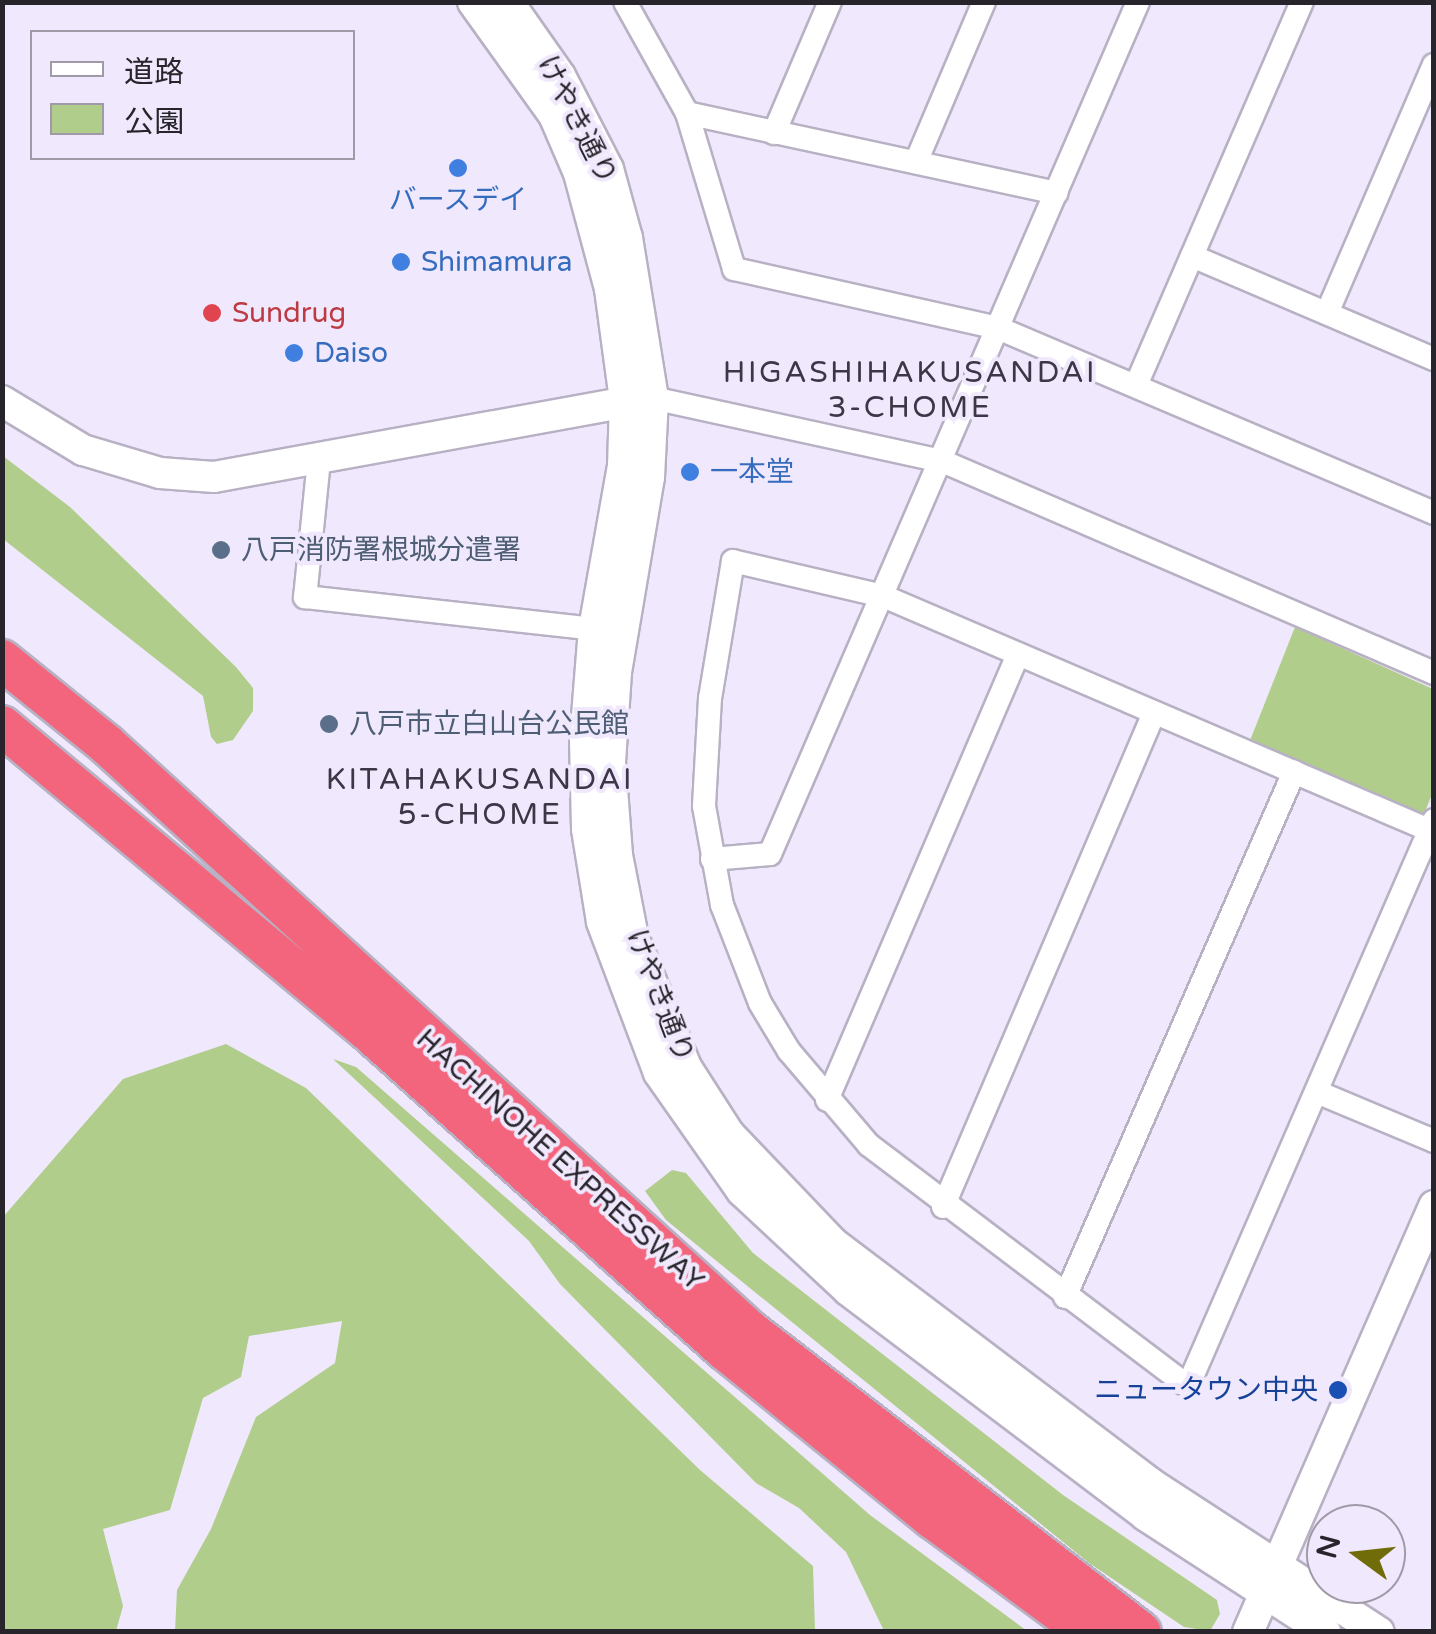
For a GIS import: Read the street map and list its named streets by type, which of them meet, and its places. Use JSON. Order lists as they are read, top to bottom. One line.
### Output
{"streets":{"highway":["HACHINOHE EXPRESSWAY"],"street":["けやき通り"]},"districts":["HIGASHIHAKUSANDAI 3-CHOME","KITAHAKUSANDAI 5-CHOME"],"places":["バースデイ","Shimamura","Sundrug","Daiso","一本堂","八戸消防署根城分遣署","八戸市立白山台公民館","ニュータウン中央"],"legend":["道路","公園"],"north":"left"}
